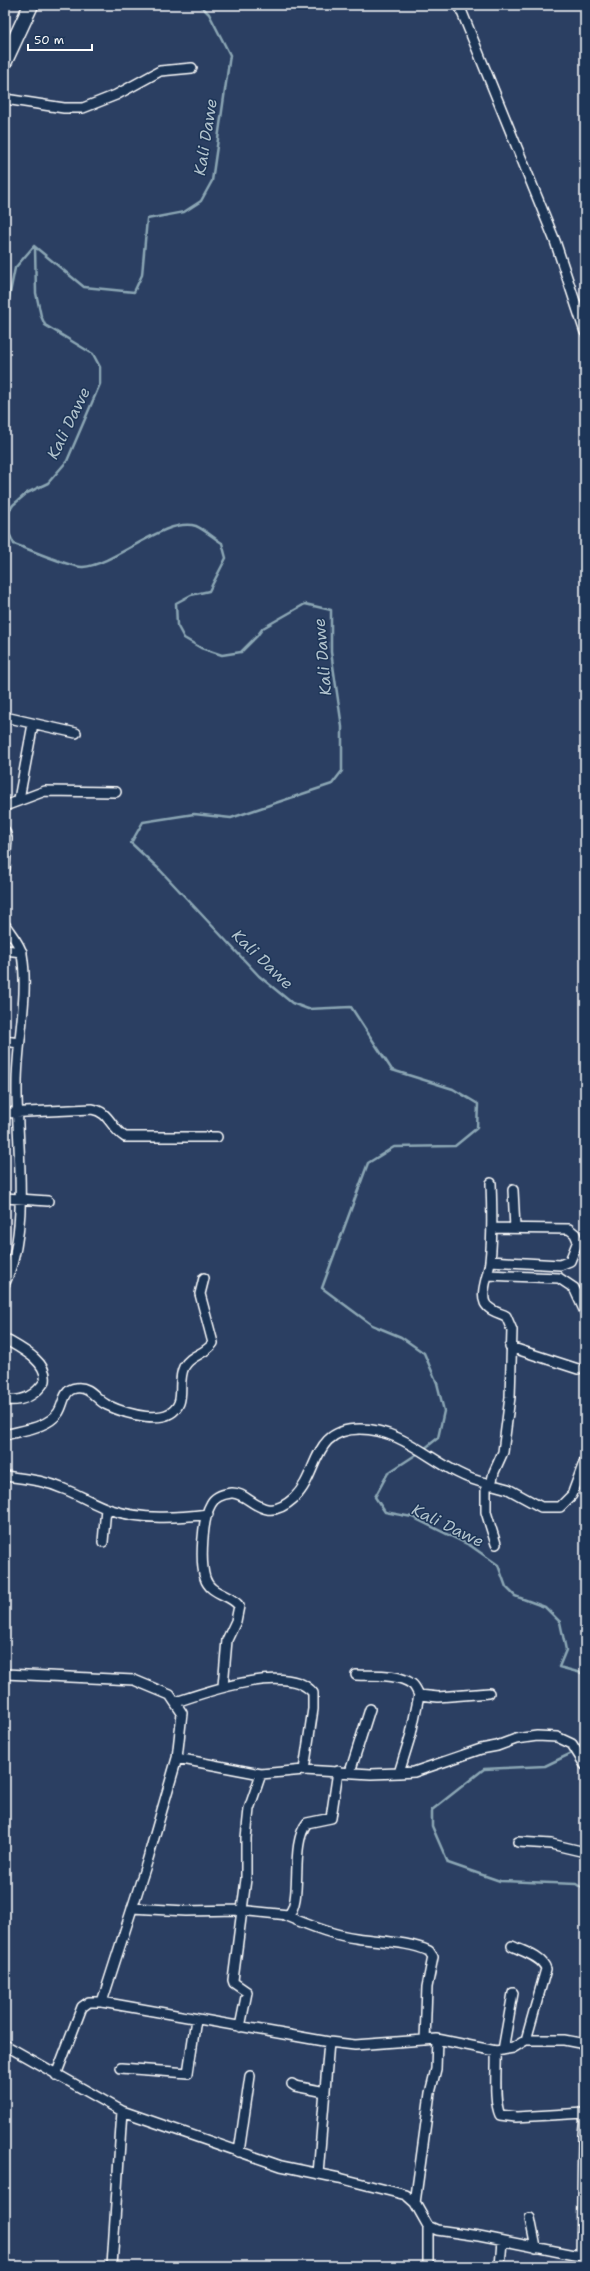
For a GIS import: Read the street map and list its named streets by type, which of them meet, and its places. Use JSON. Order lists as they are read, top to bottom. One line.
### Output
{"water":["Kali Dawe"],"scale_bar":"50 m"}
